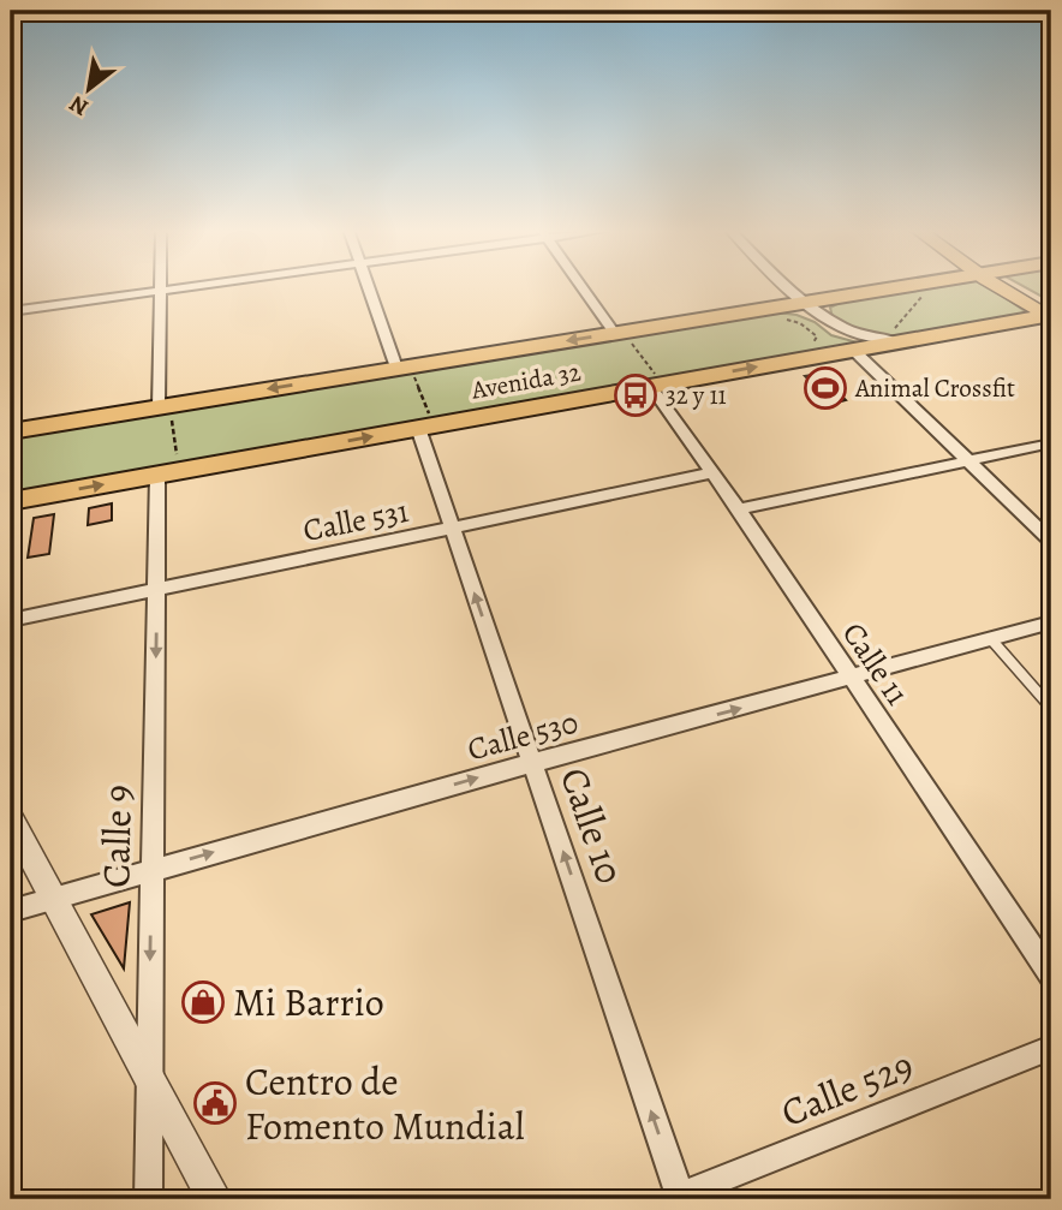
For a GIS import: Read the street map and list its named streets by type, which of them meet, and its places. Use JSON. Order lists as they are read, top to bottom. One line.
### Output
{"streets":{"highway":["Avenida 32"],"street":["Calle 531","Calle 11","Calle 530","Calle 10","Calle 9","Calle 529"]},"crossings":[["Avenida 32","Calle 11"],["Avenida 32","Calle 10"],["Avenida 32","Calle 9"],["Calle 531","Calle 11"],["Calle 531","Calle 10"],["Calle 531","Calle 9"],["Calle 11","Calle 530"],["Calle 530","Calle 10"],["Calle 530","Calle 9"],["Calle 10","Calle 529"]],"one_way":["Calle 530","Calle 10","Calle 9"],"places":{"sports":["Animal Crossfit"],"bus stop":["32 y 11"],"shop":["Mi Barrio"],"public building":["Centro de Fomento Mundial"]},"north":"bottom left"}
